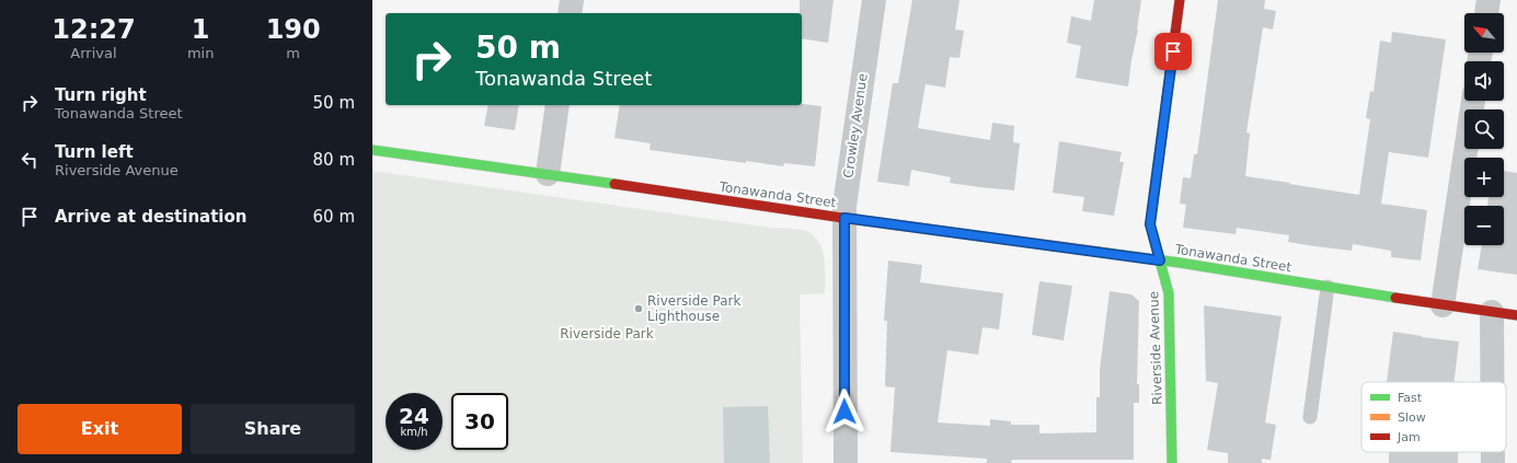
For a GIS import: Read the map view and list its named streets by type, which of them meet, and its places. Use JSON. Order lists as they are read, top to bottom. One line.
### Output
{"streets":{"street":["Crowley Avenue","Tonawanda Street","Riverside Avenue"]},"crossings":[["Crowley Avenue","Tonawanda Street"],["Tonawanda Street","Riverside Avenue"]],"parks":["Riverside Park"],"places":["Riverside Park Lighthouse"],"legend":["Fast","Slow","Jam"],"north":"top left","page":{"eta":["12:27","Arrival","1","min","190","m"],"map_buttons":["+","−"],"turn":["50 m","Tonawanda Street"],"list":[{"name":"Turn right","note":"Tonawanda Street","value":"50 m"},{"name":"Turn left","note":"Riverside Avenue","value":"80 m"},{"name":"Arrive at destination","value":"60 m"}],"speed":"24 km/h","limit":"30","buttons":["Exit","Share"]}}
